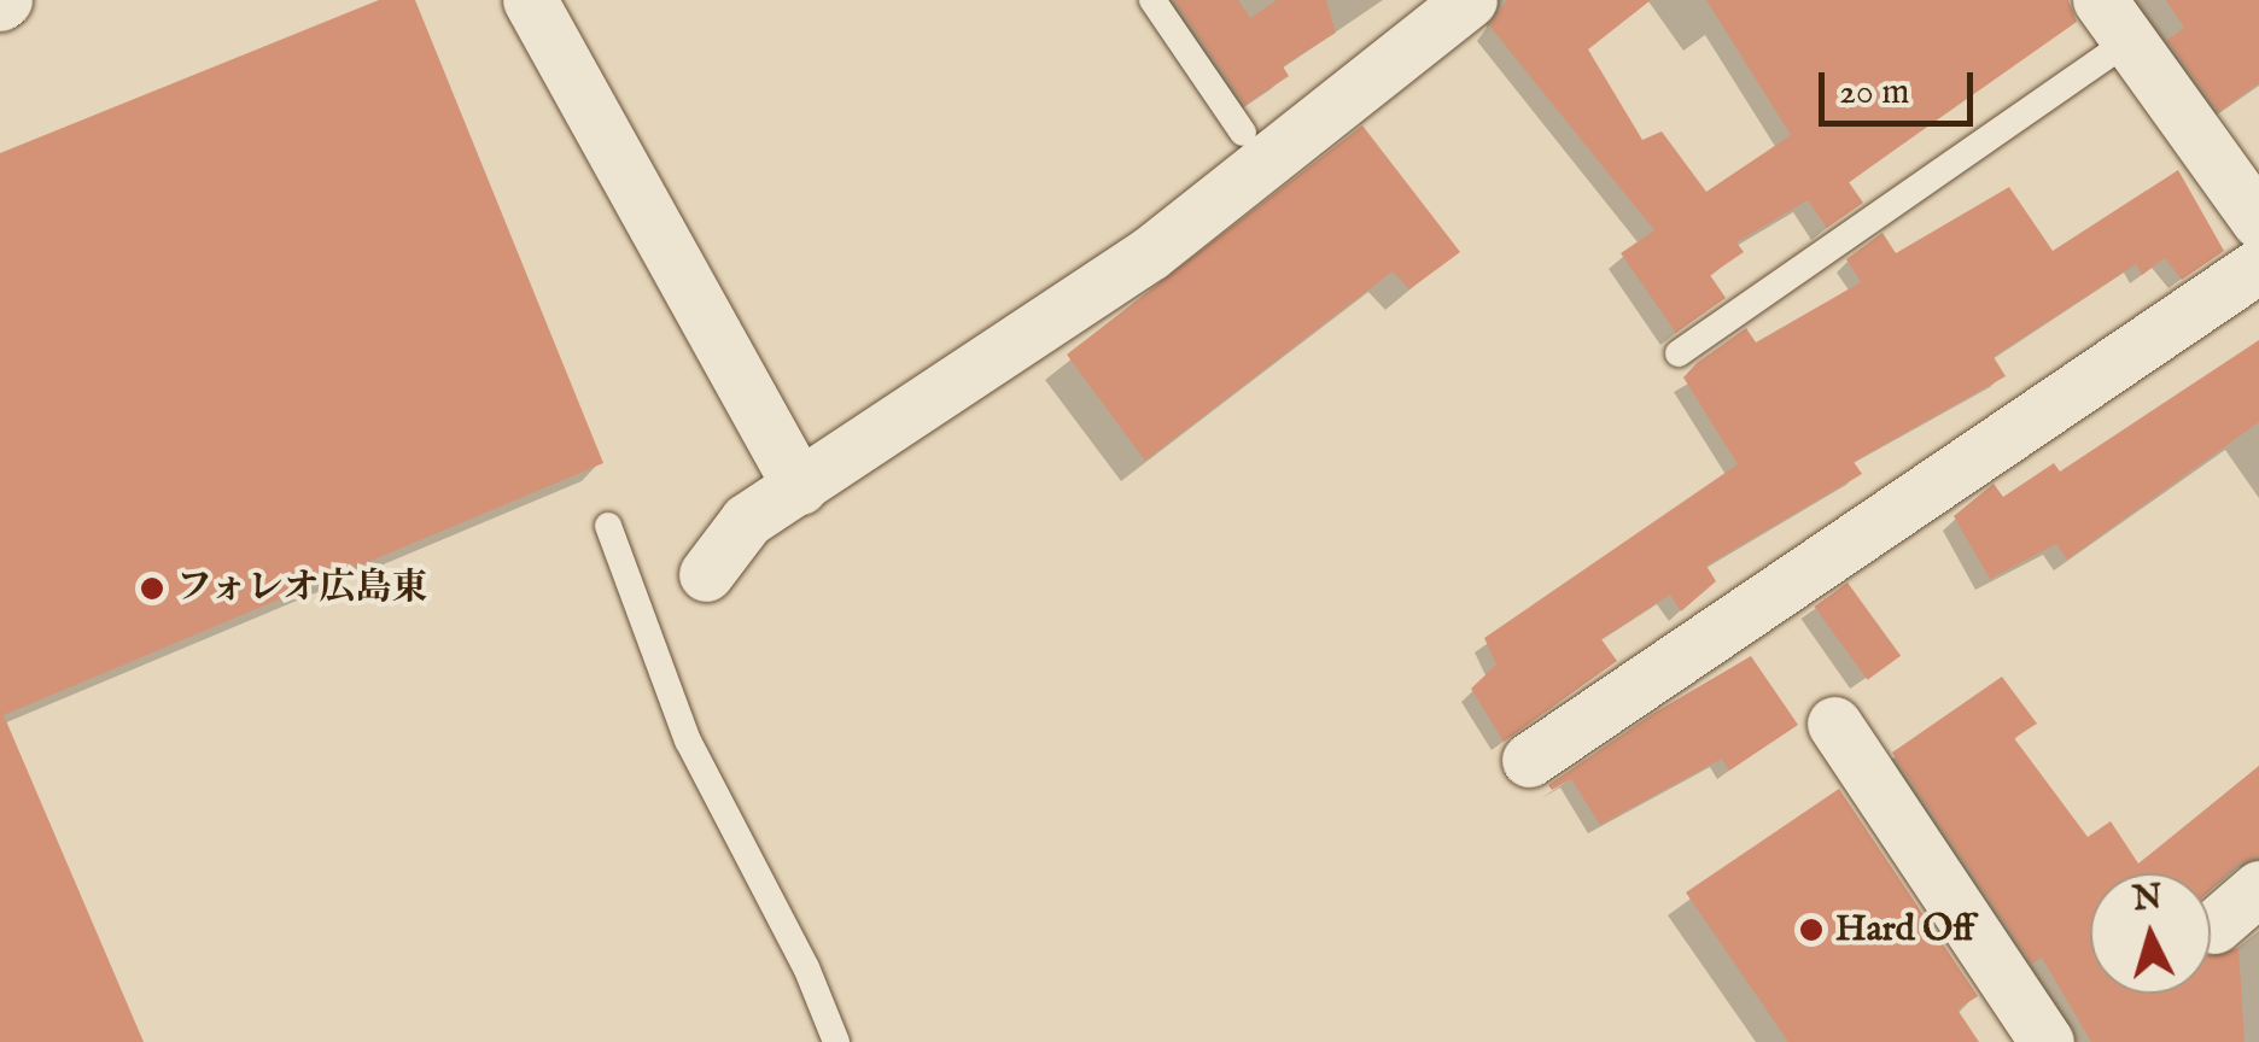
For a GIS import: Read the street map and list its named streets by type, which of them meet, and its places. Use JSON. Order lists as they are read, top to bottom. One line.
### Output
{"places":["フォレオ広島東","Hard Off"],"scale_bar":"20 m","north":"top"}
